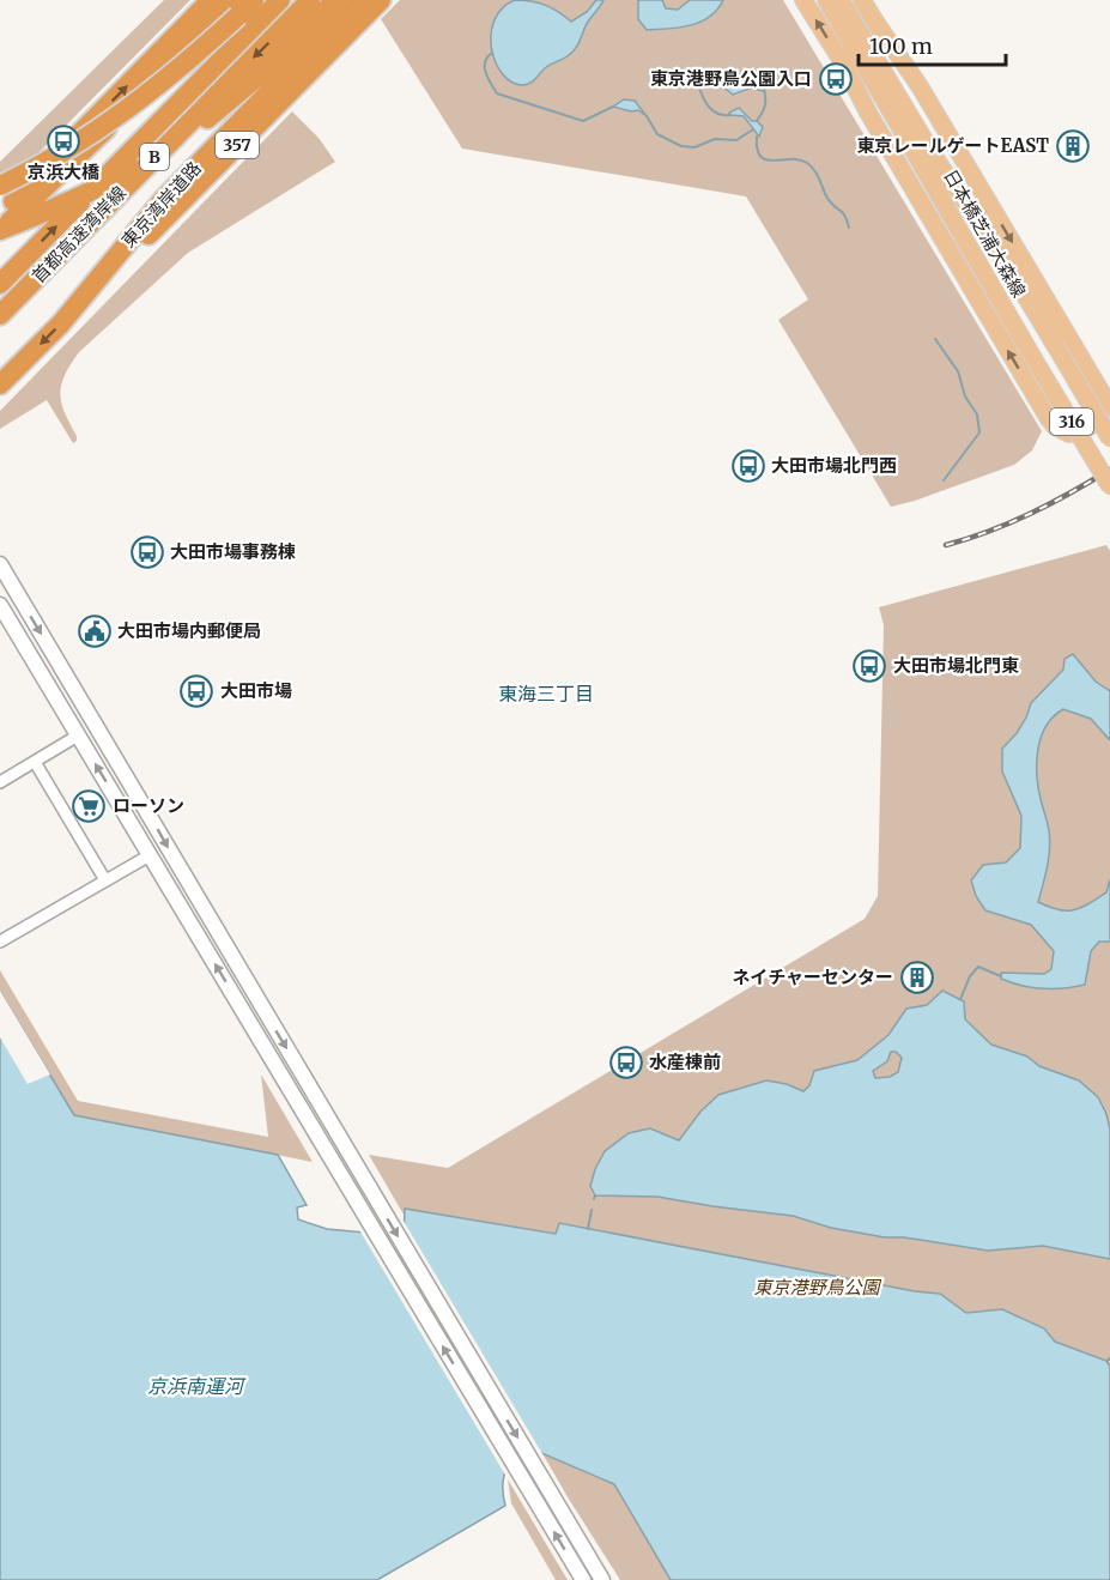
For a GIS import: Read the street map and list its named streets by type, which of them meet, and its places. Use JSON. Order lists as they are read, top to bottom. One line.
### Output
{"streets":{"highway":["357","B","東京湾岸道路","首都高速湾岸線"],"main road":["日本橋芝浦大森線","316"]},"crossings":[["357","東京湾岸道路"],["日本橋芝浦大森線","316"]],"districts":["東海三丁目"],"water":["京浜南運河"],"parks":["東京港野鳥公園"],"places":{"bus stop":["東京港野鳥公園入口","京浜大橋","大田市場北門西","大田市場事務棟","大田市場北門東","大田市場","水産棟前"],"building":["東京レールゲートEAST","ネイチャーセンター"],"public building":["大田市場内郵便局"],"supermarket":["ローソン"]},"scale_bar":"100 m"}
